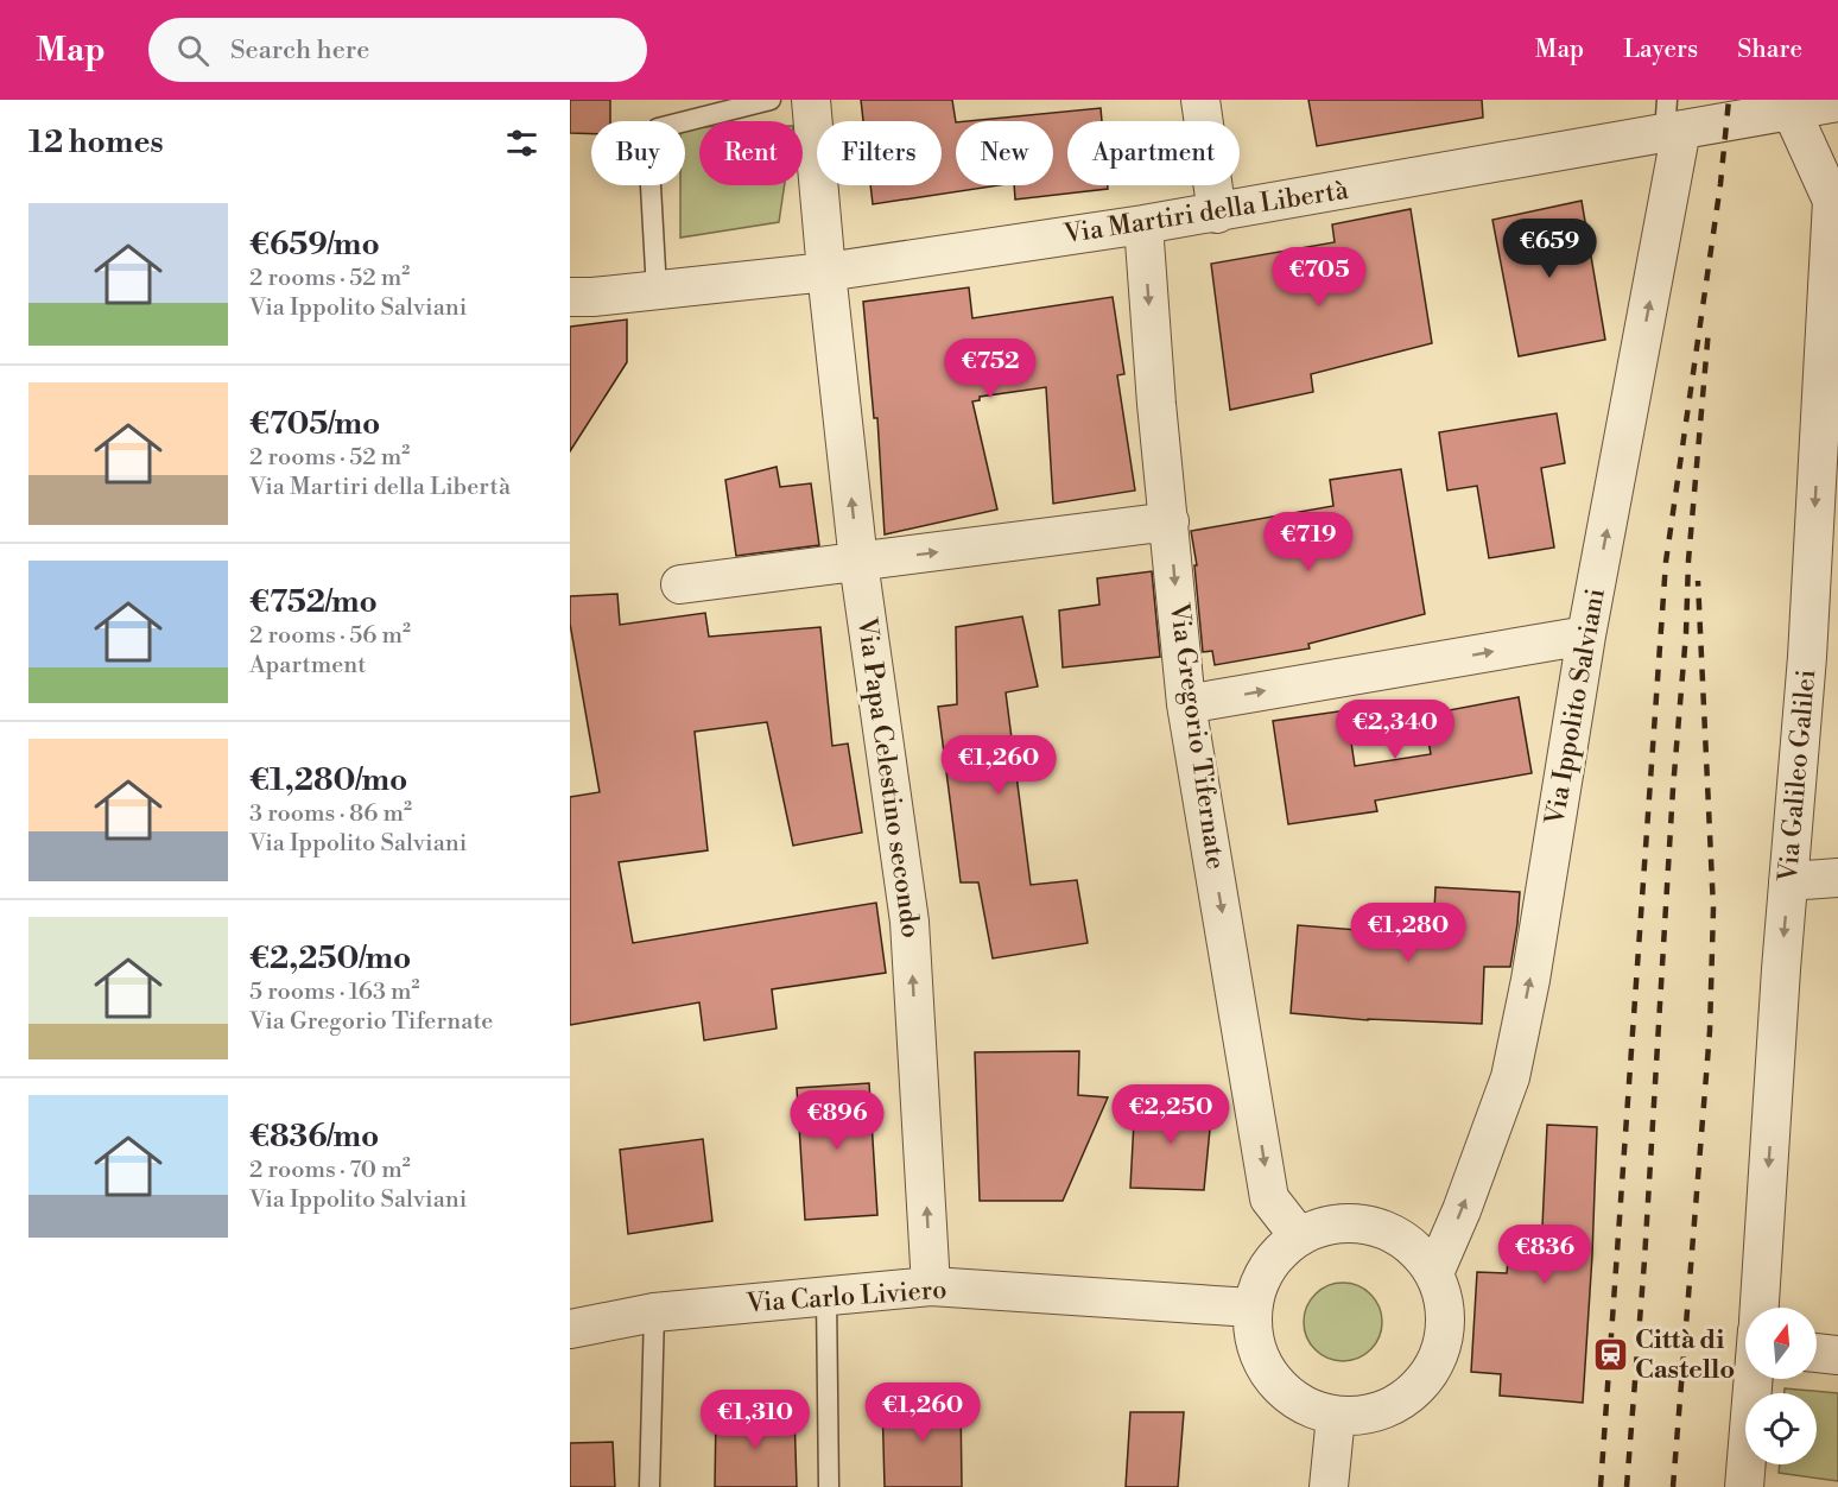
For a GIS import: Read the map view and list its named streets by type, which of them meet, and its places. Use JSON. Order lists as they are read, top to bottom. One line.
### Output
{"streets":{"street":["Via Martiri della Libertà","Via Ippolito Salviani","Via Gregorio Tifernate","Via Galileo Galilei","Via Papa Celestino secondo","Via Carlo Liviero"]},"crossings":[["Via Martiri della Libertà","Via Ippolito Salviani"],["Via Martiri della Libertà","Via Gregorio Tifernate"],["Via Martiri della Libertà","Via Galileo Galilei"],["Via Martiri della Libertà","Via Papa Celestino secondo"],["Via Ippolito Salviani","Via Gregorio Tifernate"],["Via Ippolito Salviani","Via Carlo Liviero"],["Via Gregorio Tifernate","Via Carlo Liviero"],["Via Papa Celestino secondo","Via Carlo Liviero"]],"one_way":["Via Ippolito Salviani","Via Gregorio Tifernate","Via Galileo Galilei","Via Papa Celestino secondo"],"places":{"station":["Città di Castello"]},"north":"top","page":{"header":"Map","search":"Search here","nav":["Map","Layers","Share"],"heading":"12 homes","chip":["Buy","Rent","Filters","New","Apartment"],"list":[{"name":"€659/mo","note":"2 rooms · 52 m² · Via Ippolito Salviani"},{"name":"€705/mo","note":"2 rooms · 52 m² · Via Martiri della Libertà"},{"name":"€752/mo","note":"2 rooms · 56 m² · Apartment"},{"name":"€1,280/mo","note":"3 rooms · 86 m² · Via Ippolito Salviani"},{"name":"€2,250/mo","note":"5 rooms · 163 m² · Via Gregorio Tifernate"},{"name":"€836/mo","note":"2 rooms · 70 m² · Via Ippolito Salviani"}],"price":["€659","€705","€752","€719","€2,340","€1,260","€1,280","€2,250","€896","€836","€1,260","€1,310"]}}
